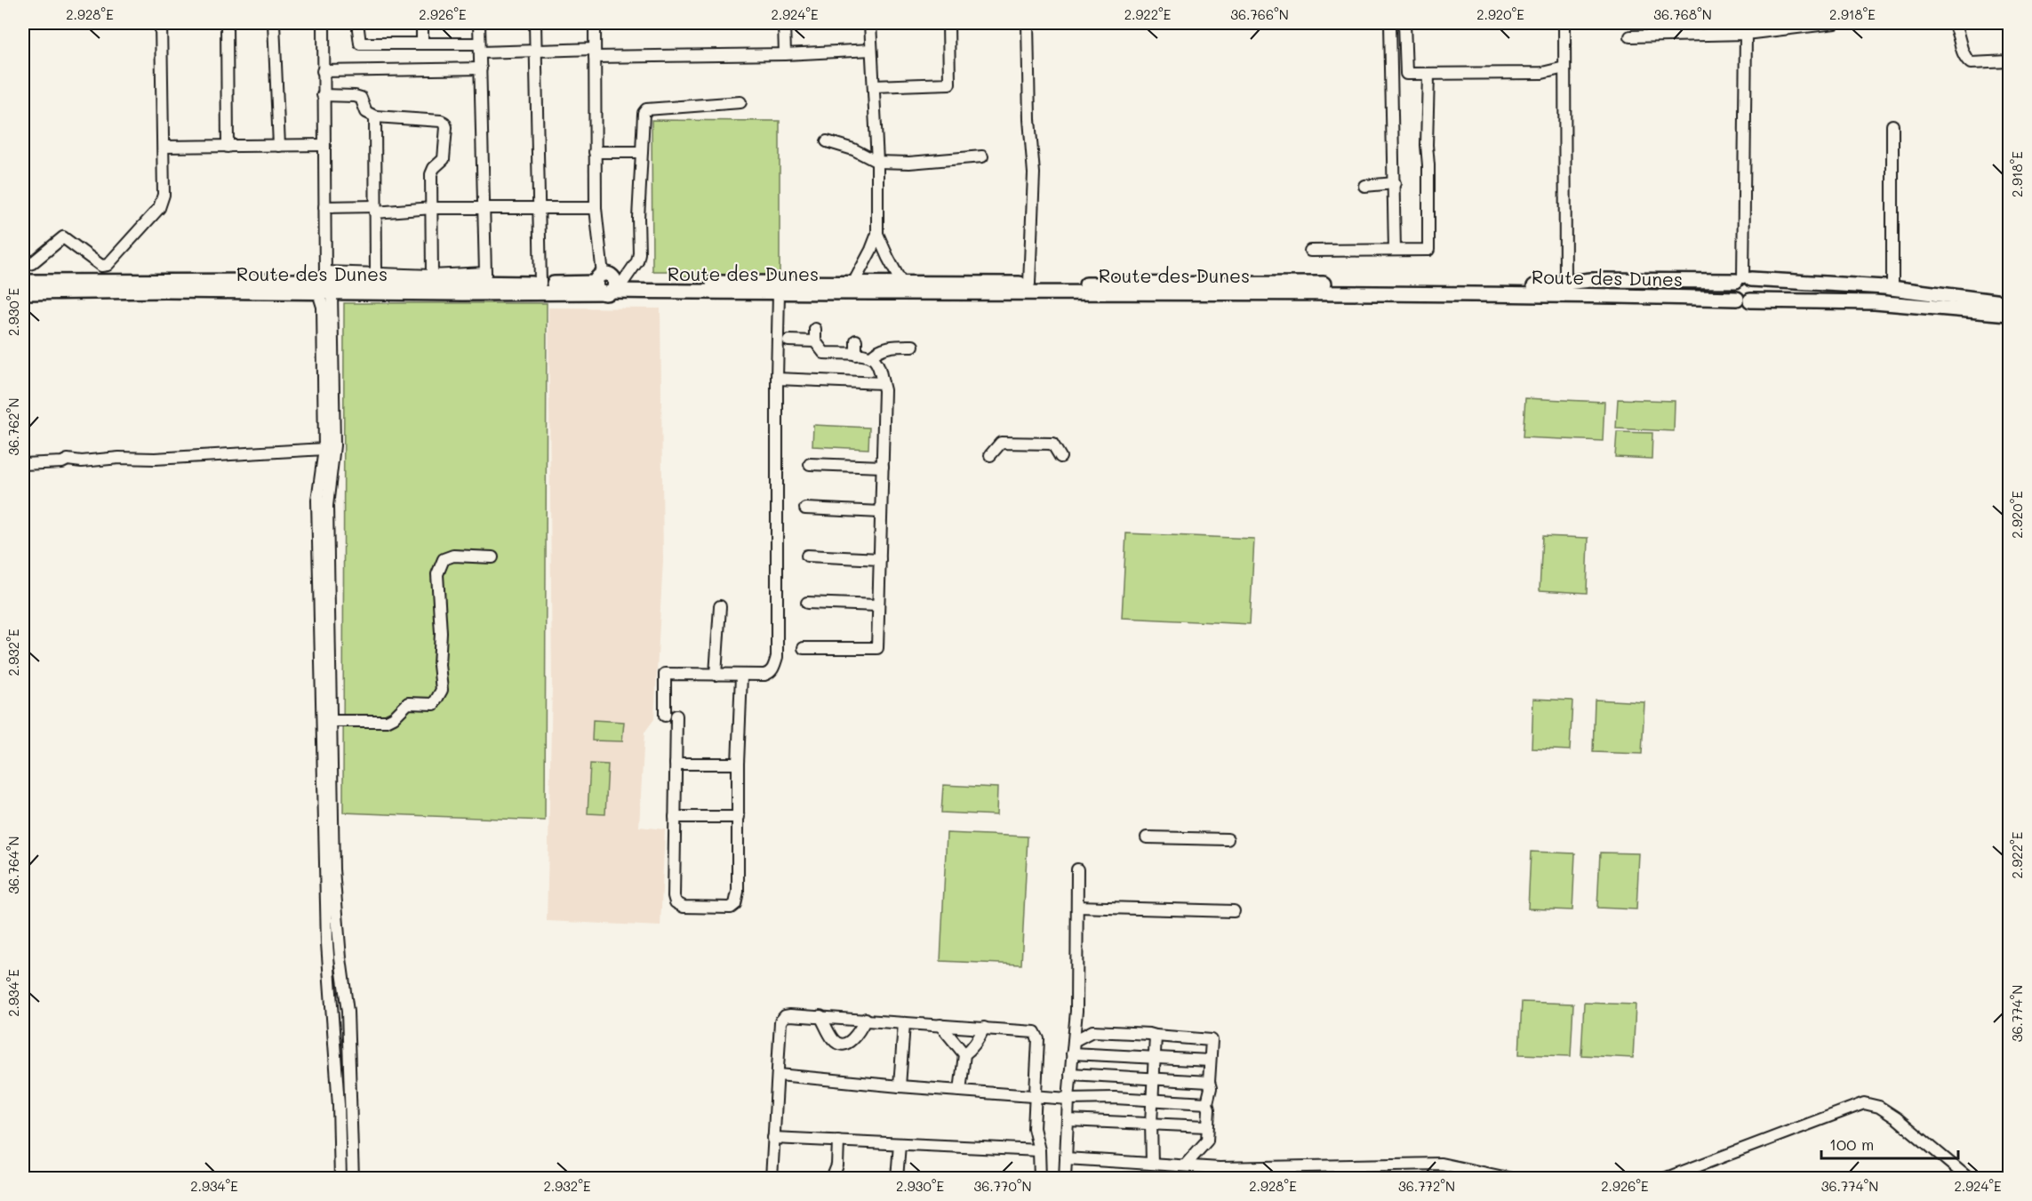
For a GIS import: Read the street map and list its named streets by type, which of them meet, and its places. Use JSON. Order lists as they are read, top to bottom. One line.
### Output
{"streets":{"main road":["Route des Dunes"]},"scale_bar":"100 m","coordinates":["2.928°E","2.926°E","2.924°E","2.922°E","36.766°N","2.920°E","36.768°N","2.918°E","2.930°E","36.762°N","2.932°E","36.764°N","2.934°E","36.774°N","36.770°N","36.772°N"]}
